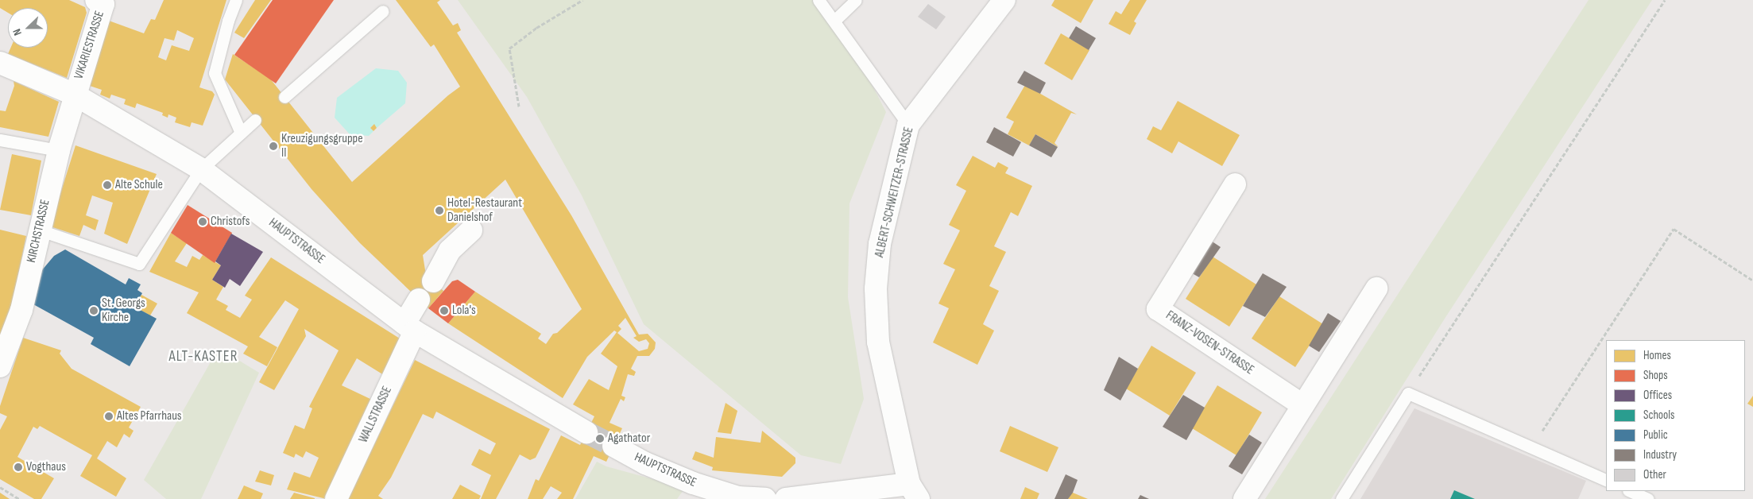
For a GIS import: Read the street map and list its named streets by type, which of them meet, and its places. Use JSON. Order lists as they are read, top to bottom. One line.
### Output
{"streets":{"street":["VIKARIESTRASSE","ALBERT-SCHWEITZER-STRASSE","KIRCHSTRASSE","HAUPTSTRASSE","FRANZ-VOSEN-STRASSE","WALLSTRASSE"]},"crossings":[["VIKARIESTRASSE","KIRCHSTRASSE"],["VIKARIESTRASSE","HAUPTSTRASSE"],["KIRCHSTRASSE","HAUPTSTRASSE"],["HAUPTSTRASSE","WALLSTRASSE"]],"districts":["ALT-KASTER"],"places":["Kreuzigungsgruppe II","Alte Schule","Hotel-Restaurant Danielshof","Christofs","St. Georgs Kirche","Lola's","Altes Pfarrhaus","Agathator","Vogthaus"],"legend":["Homes","Shops","Offices","Schools","Public","Industry","Other"],"north":"left"}
